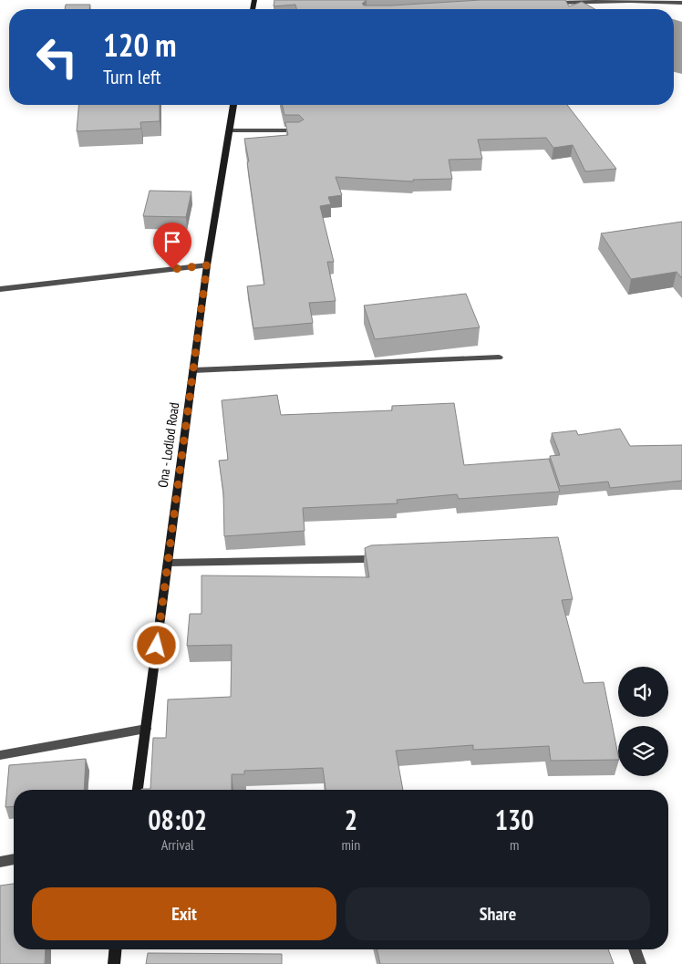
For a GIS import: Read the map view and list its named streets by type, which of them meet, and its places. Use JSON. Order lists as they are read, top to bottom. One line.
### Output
{"streets":{"main road":["Ona - Lodlod Road"]},"page":{"turn":["120 m","Turn left"],"eta":["08:02","Arrival","2","min","130","m"],"buttons":["Exit","Share"]}}
